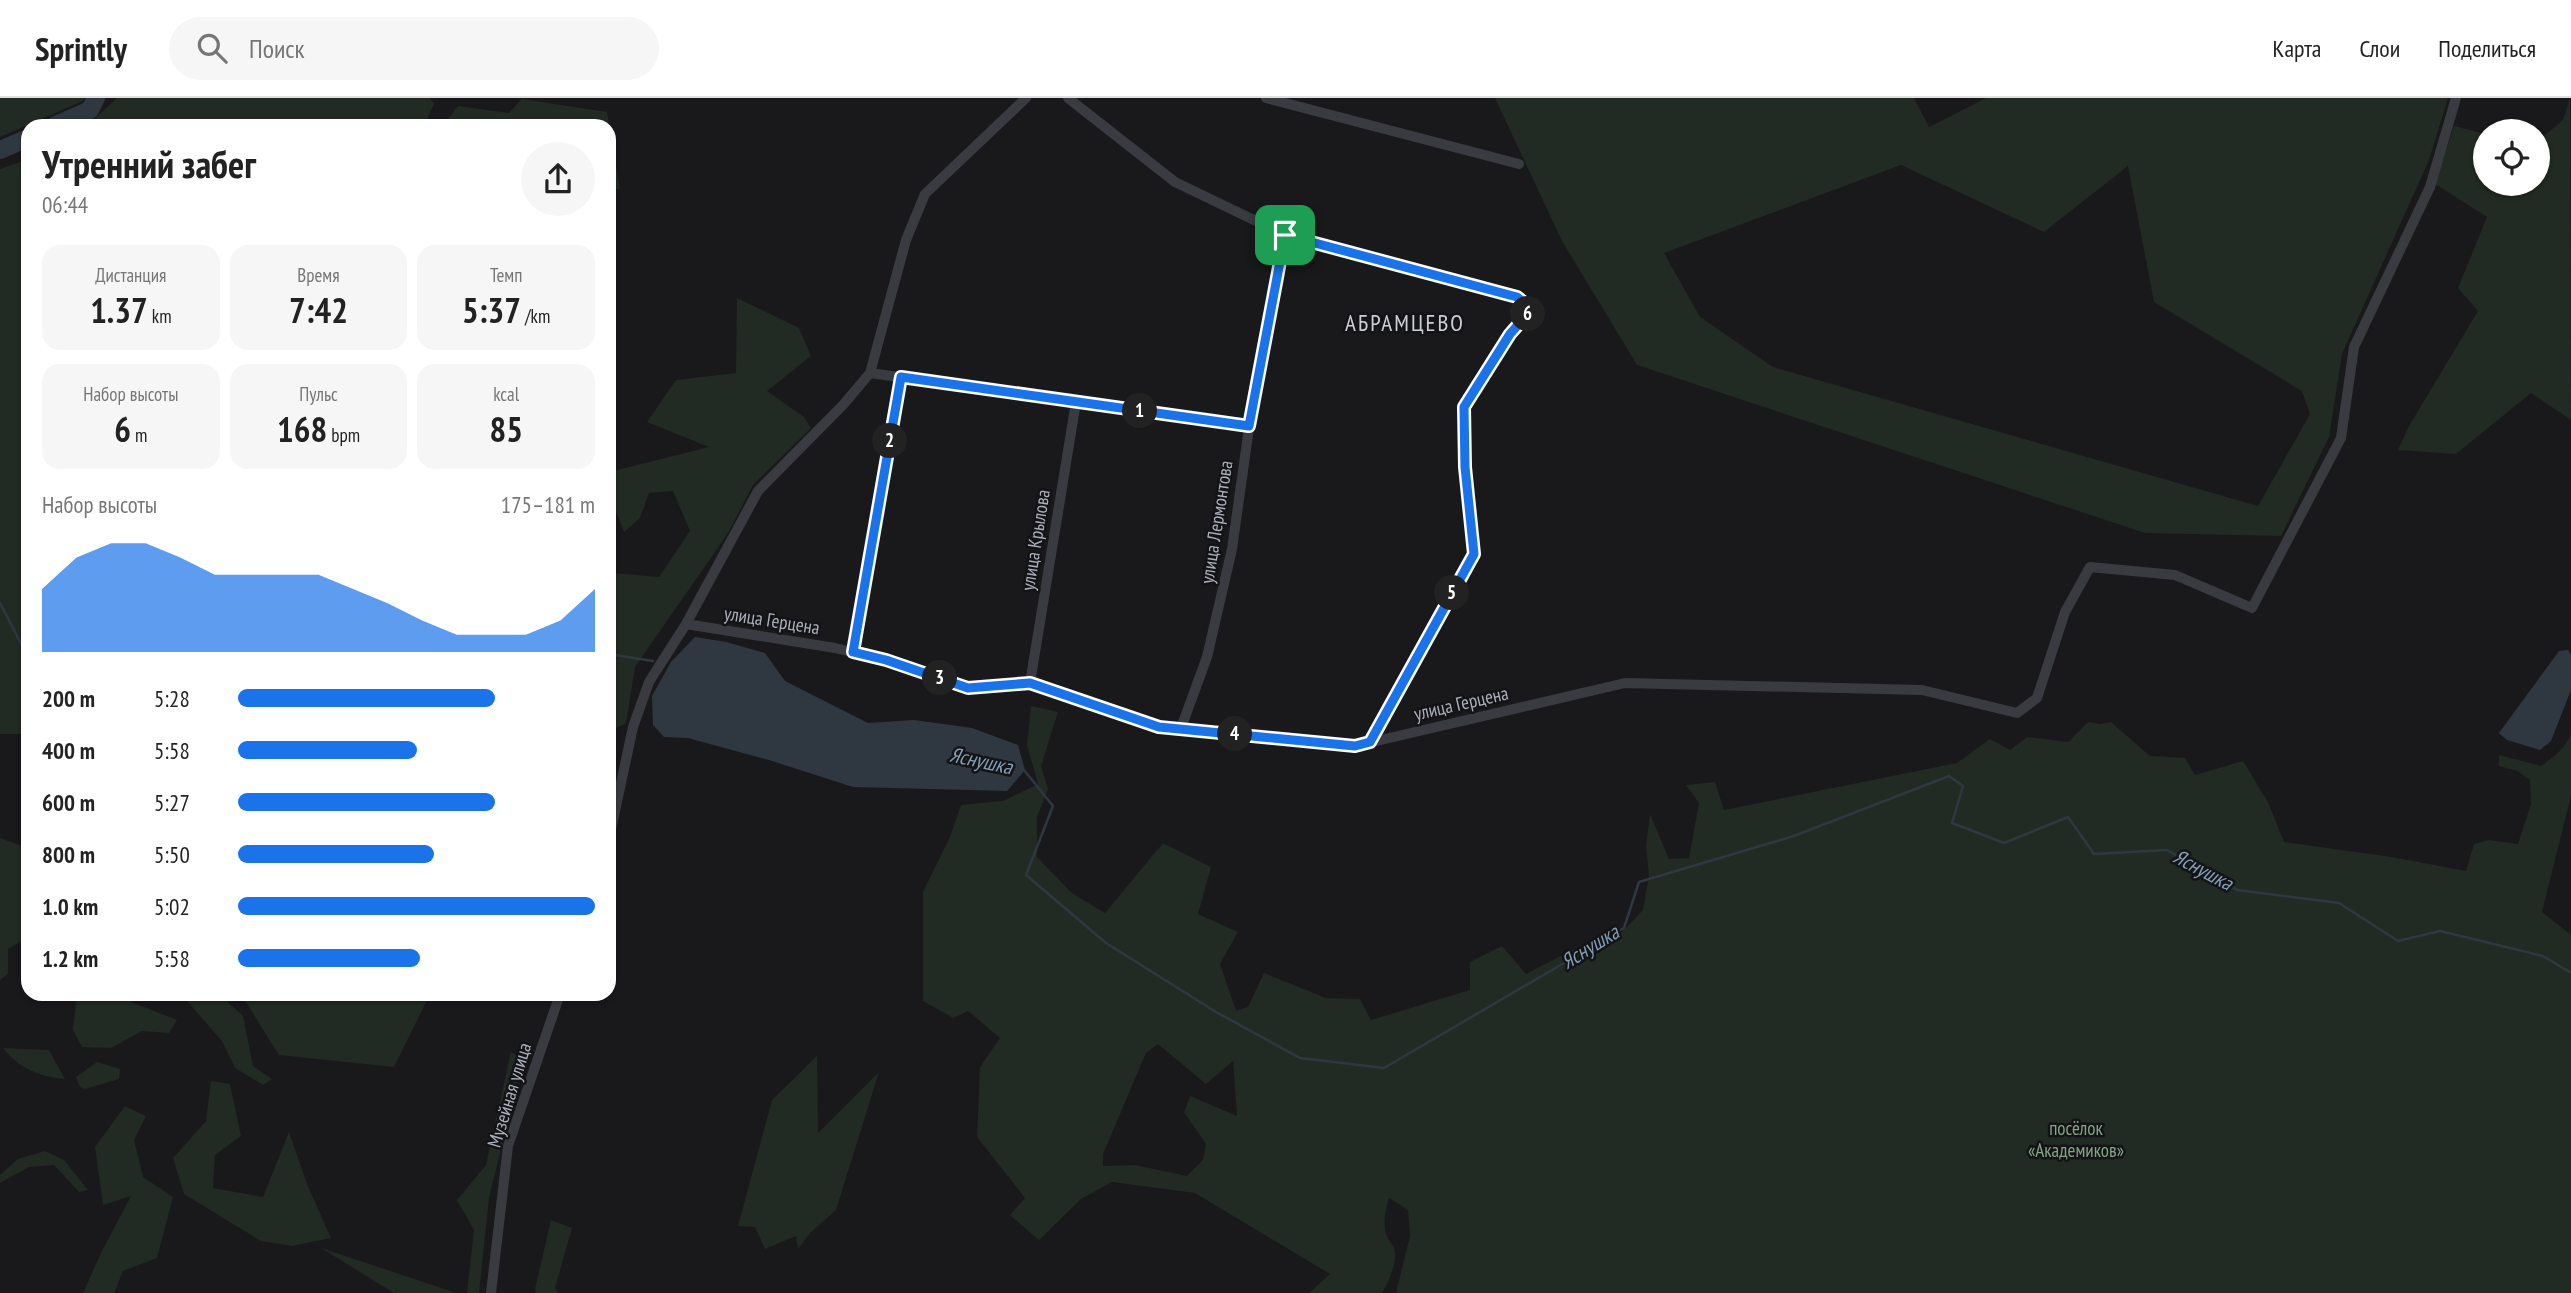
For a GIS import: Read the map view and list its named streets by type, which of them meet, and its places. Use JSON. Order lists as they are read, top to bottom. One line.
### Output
{"streets":{"street":["улица Лермонтова","улица Крылова","улица Герцена","Музейная улица"]},"crossings":[["улица Лермонтова","улица Герцена"],["улица Крылова","улица Герцена"]],"districts":["АБРАМЦЕВО"],"water":["Яснушка"],"parks":["посёлок «Академиков»"],"page":{"header":"Sprintly","search":"Поиск","nav":["Карта","Слои","Поделиться"],"heading":["Утренний забег","06:44"],"stats":[["Дистанция","1.37 km"],["Время","7:42"],["Темп","5:37 /km"],["Набор высоты","6 m"],["Пульс","168 bpm"],["kcal","85"]],"pins":["6","1","2","5","3","4"],"chart":["Набор высоты","175–181 m"],"list":[{"name":"200 m","note":"5:28"},{"name":"400 m","note":"5:58"},{"name":"600 m","note":"5:27"},{"name":"800 m","note":"5:50"},{"name":"1.0 km","note":"5:02"},{"name":"1.2 km","note":"5:58"}]}}
